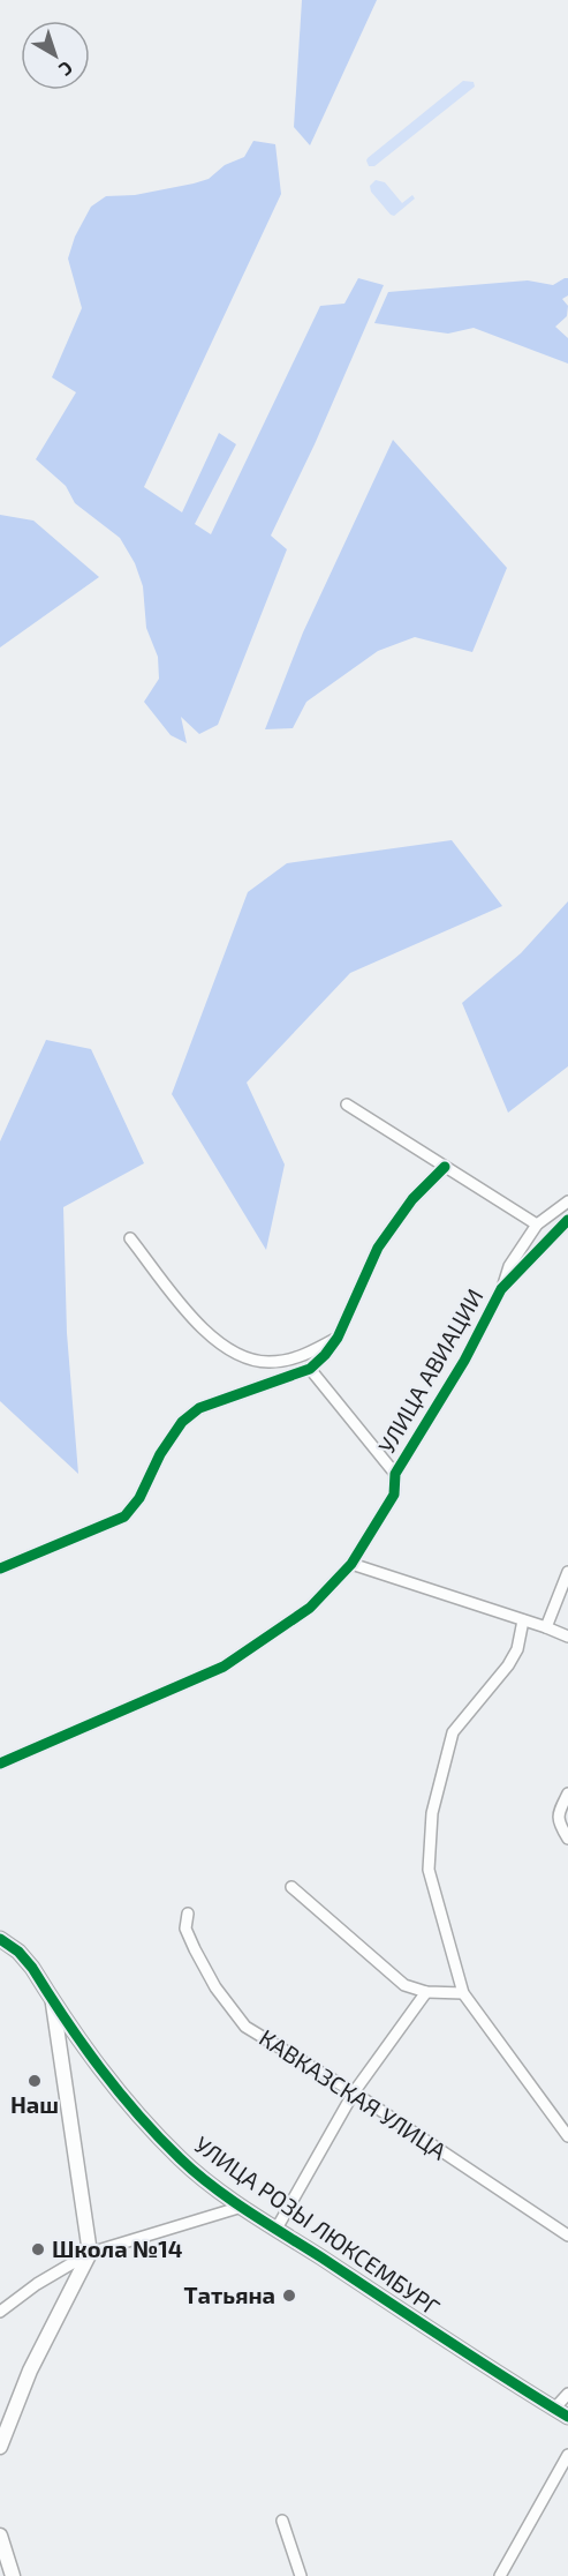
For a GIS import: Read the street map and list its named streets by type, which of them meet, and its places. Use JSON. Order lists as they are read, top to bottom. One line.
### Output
{"streets":{"street":["УЛИЦА АВИАЦИИ","КАВКАЗСКАЯ УЛИЦА","УЛИЦА РОЗЫ ЛЮКСЕМБУРГ"]},"places":["Наш","Школа №14","Татьяна"],"north":"bottom right"}
